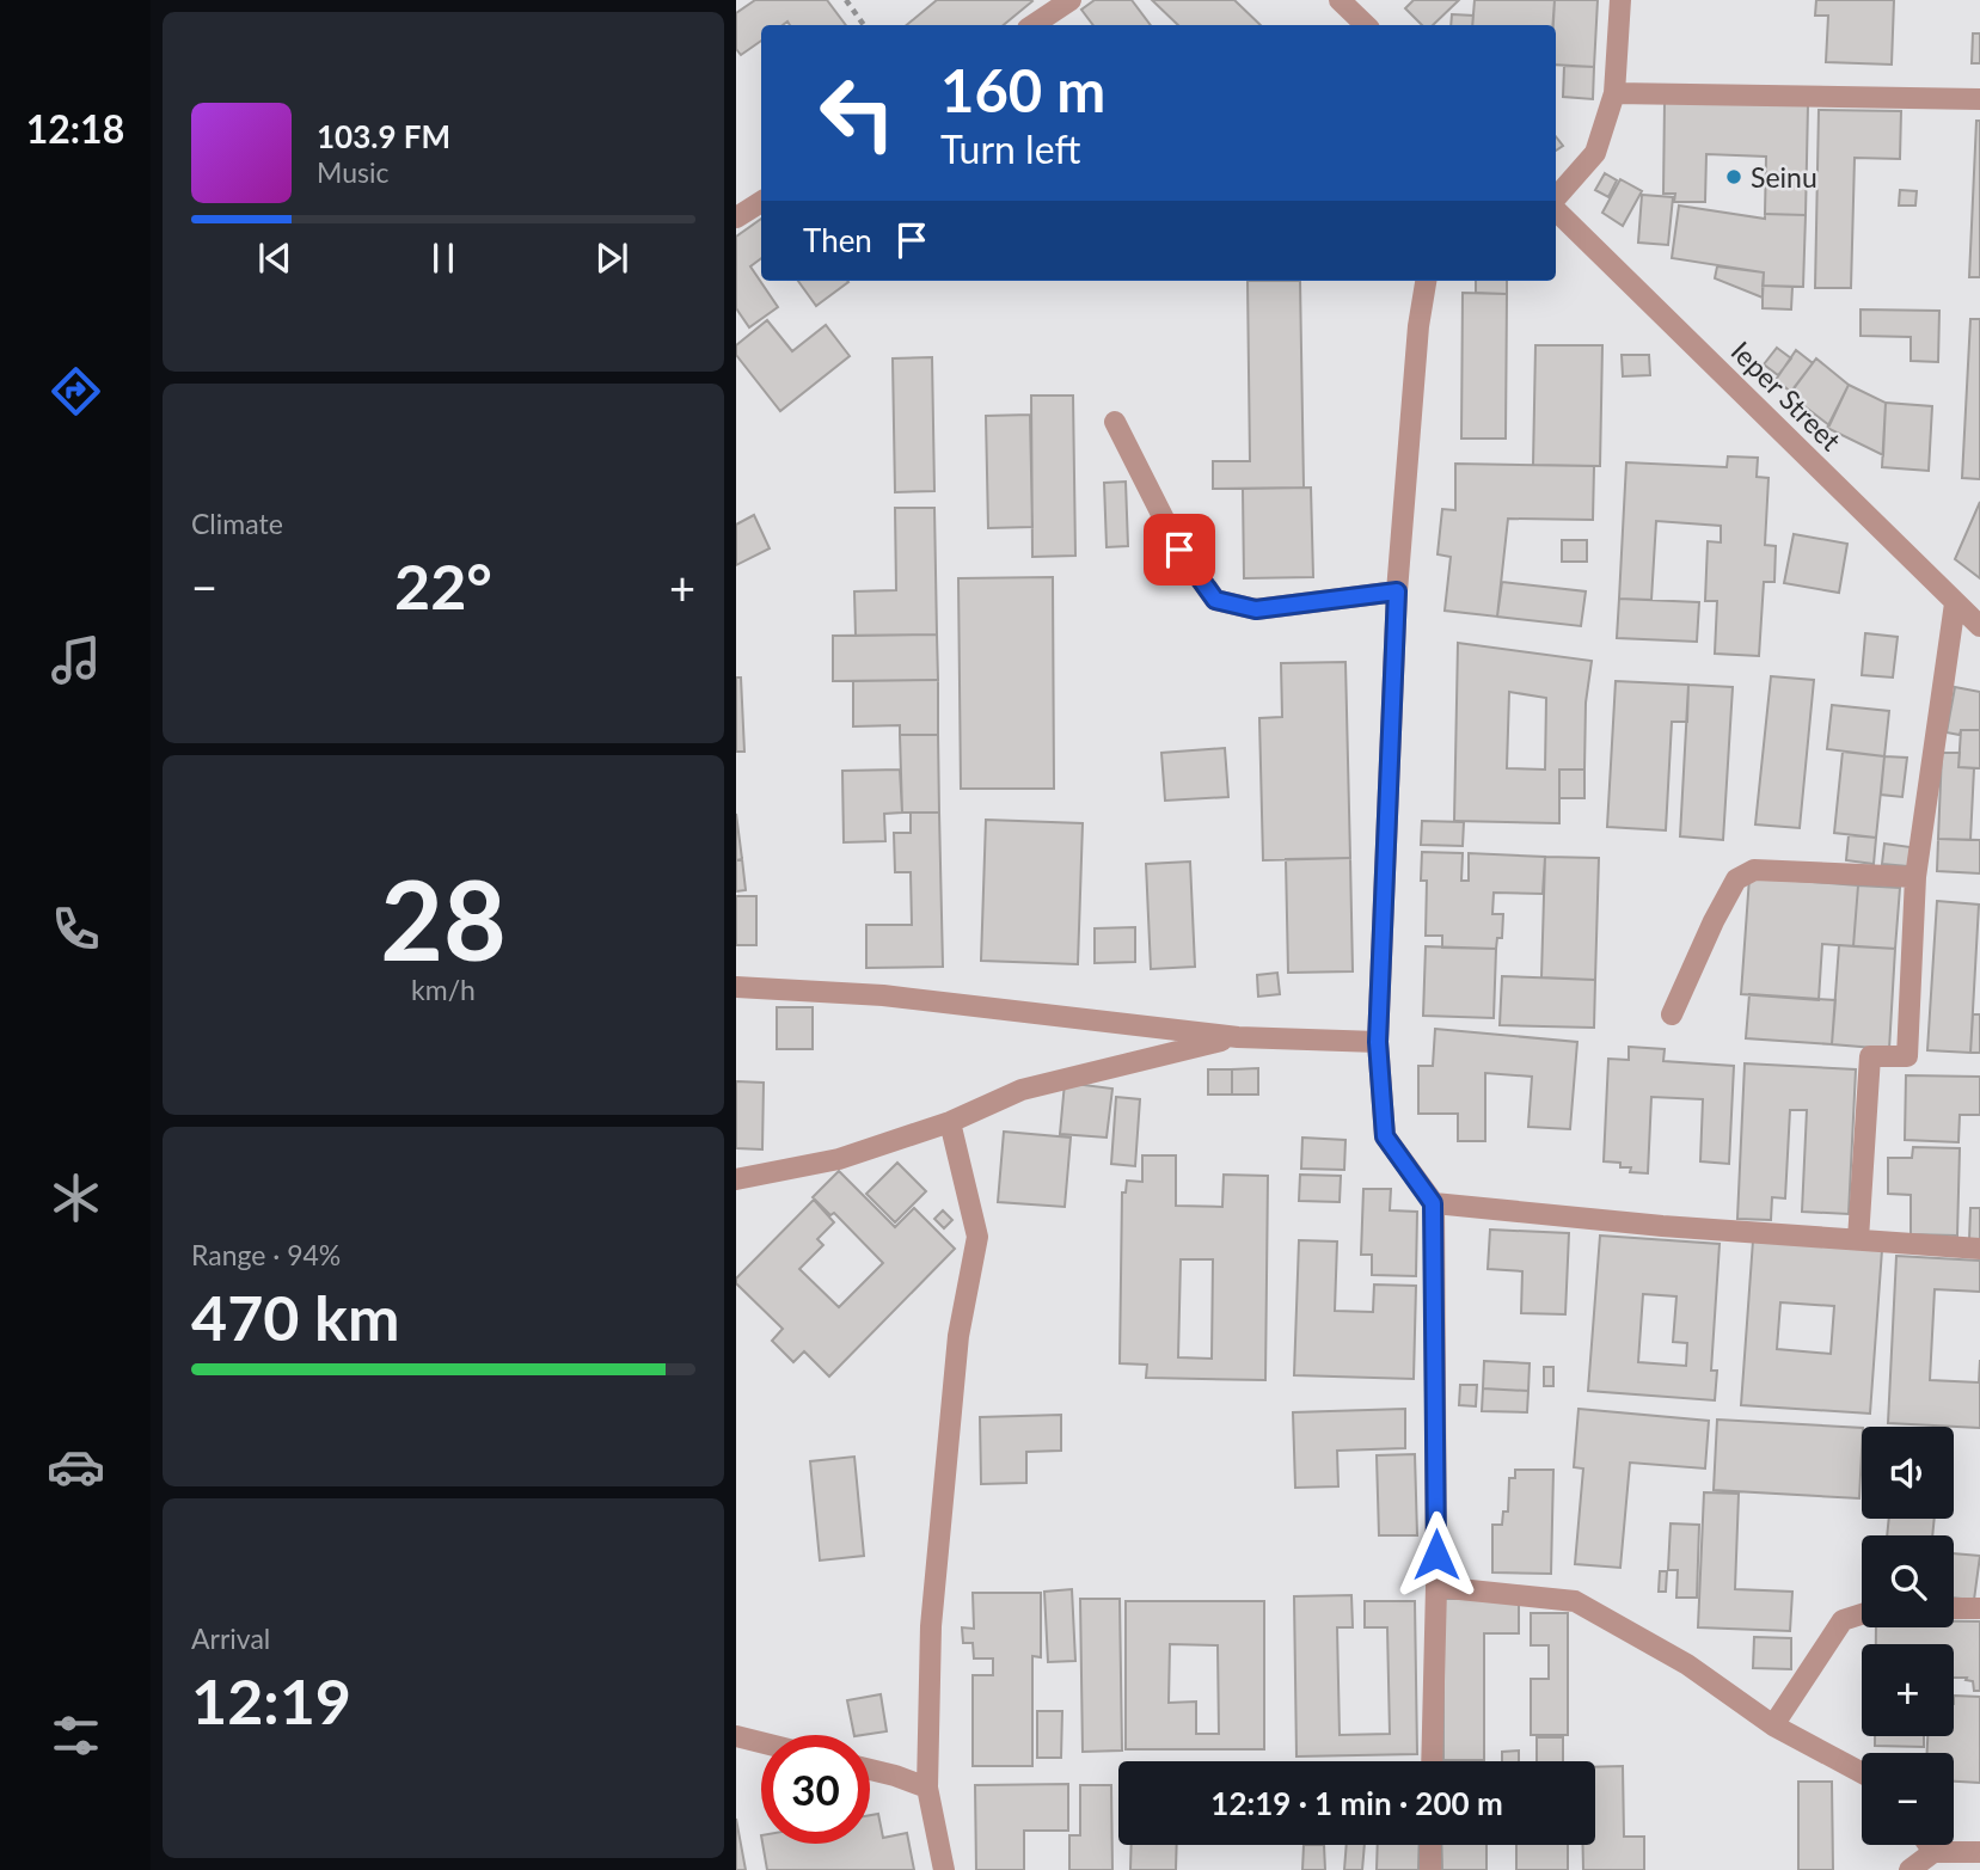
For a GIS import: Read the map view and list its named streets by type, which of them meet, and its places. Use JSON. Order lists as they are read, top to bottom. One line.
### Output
{"streets":{"street":["Ieper Street"]},"places":["Seinu"],"page":{"tabs":"12:18","turn":["160 m","Turn left"],"song":["103.9 FM","Music"],"then":"Then","tile":["Climate",["28","km/h"],["Range · 94%","470 km"],["Arrival","12:19"]],"heat":["−","22°","+"],"map_buttons":["+","−"],"limit":"30","trip":"12:19 · 1 min · 200 m"}}
